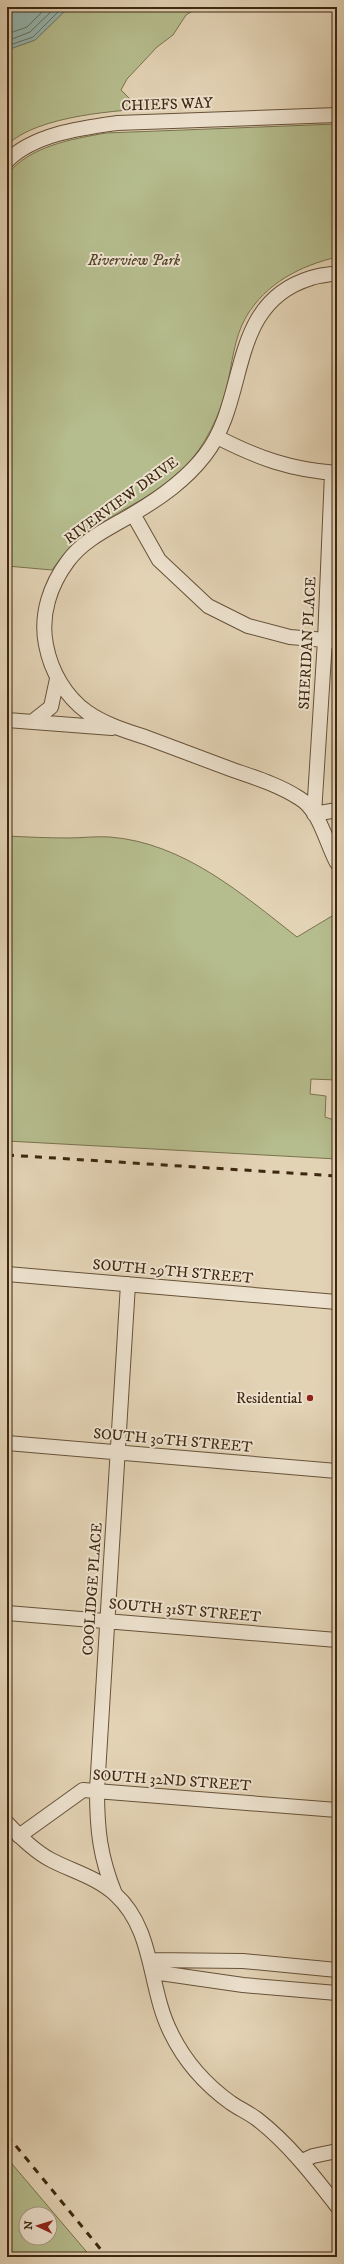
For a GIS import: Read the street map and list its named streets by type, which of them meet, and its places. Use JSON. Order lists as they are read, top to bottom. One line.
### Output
{"streets":{"street":["CHIEFS WAY","RIVERVIEW DRIVE","SHERIDAN PLACE","SOUTH 29TH STREET","SOUTH 30TH STREET","COOLIDGE PLACE","SOUTH 31ST STREET","SOUTH 32ND STREET"]},"crossings":[["RIVERVIEW DRIVE","SHERIDAN PLACE"],["SOUTH 29TH STREET","COOLIDGE PLACE"],["SOUTH 30TH STREET","COOLIDGE PLACE"],["COOLIDGE PLACE","SOUTH 31ST STREET"],["COOLIDGE PLACE","SOUTH 32ND STREET"]],"parks":["Riverview Park"],"places":["Residential"],"north":"left"}
